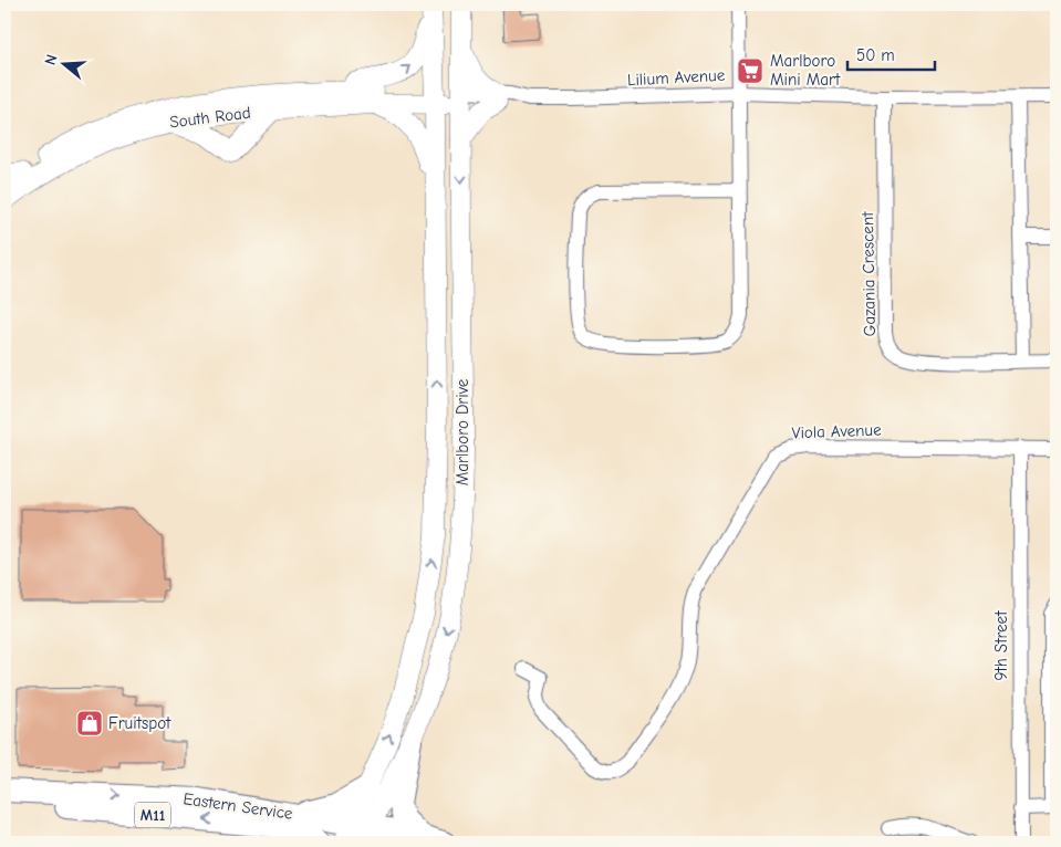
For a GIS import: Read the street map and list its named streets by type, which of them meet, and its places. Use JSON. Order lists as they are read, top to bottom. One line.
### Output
{"streets":{"main road":["South Road","Marlboro Drive","Eastern Service","M11"],"street":["Lilium Avenue","Gazania Crescent","Viola Avenue","9th Street"]},"crossings":[["Lilium Avenue","Gazania Crescent"],["Lilium Avenue","Marlboro Drive"],["South Road","Marlboro Drive"],["Viola Avenue","9th Street"],["Marlboro Drive","Eastern Service"],["Marlboro Drive","M11"],["Eastern Service","M11"]],"places":{"supermarket":["Marlboro Mini Mart"],"shop":["Fruitspot"]},"scale_bar":"50 m","north":"left"}
